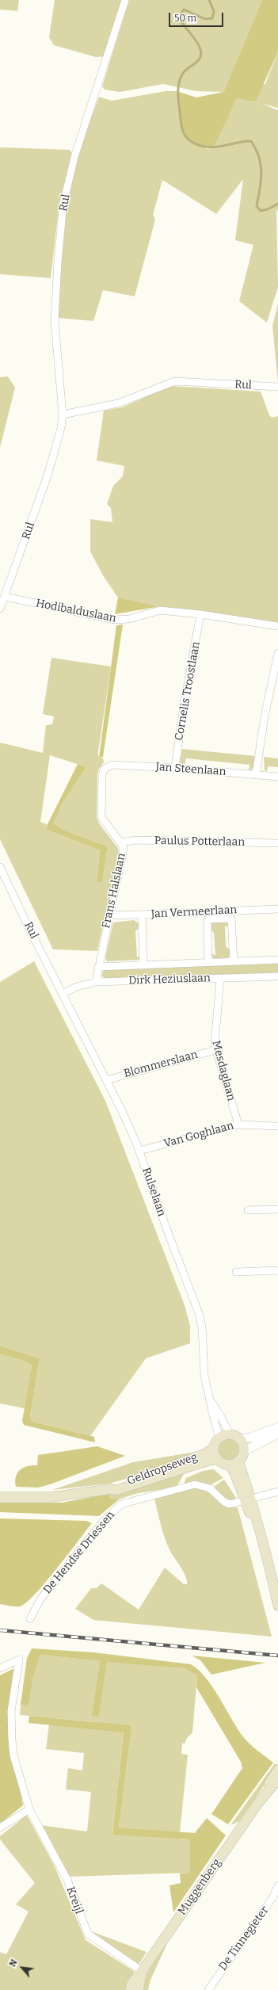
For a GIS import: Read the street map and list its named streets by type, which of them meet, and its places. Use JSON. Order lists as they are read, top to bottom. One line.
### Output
{"streets":{"main road":["Geldropseweg","Muggenberg"],"street":["Rul","Hodibalduslaan","Cornelis Troostlaan","Jan Steenlaan","Paulus Potterlaan","Frans Halslaan","Jan Vermeerlaan","Dirk Heziuslaan","Blommerslaan","Mesdaglaan","Van Goghlaan","Rulselaan","De Hendse Driessen","Kreijl","De Tinnegieter"]},"crossings":[["Rul","Hodibalduslaan"],["Rul","Dirk Heziuslaan"],["Rul","Rulselaan"],["Hodibalduslaan","Cornelis Troostlaan"],["Cornelis Troostlaan","Jan Steenlaan"],["Jan Steenlaan","Frans Halslaan"],["Paulus Potterlaan","Frans Halslaan"],["Frans Halslaan","Jan Vermeerlaan"],["Frans Halslaan","Dirk Heziuslaan"],["Jan Vermeerlaan","Dirk Heziuslaan"],["Dirk Heziuslaan","Mesdaglaan"],["Dirk Heziuslaan","Rulselaan"],["Blommerslaan","Mesdaglaan"],["Blommerslaan","Rulselaan"],["Mesdaglaan","Van Goghlaan"],["Van Goghlaan","Rulselaan"],["Rulselaan","Geldropseweg"],["Muggenberg","Kreijl"]],"scale_bar":"50 m","north":"top left"}
